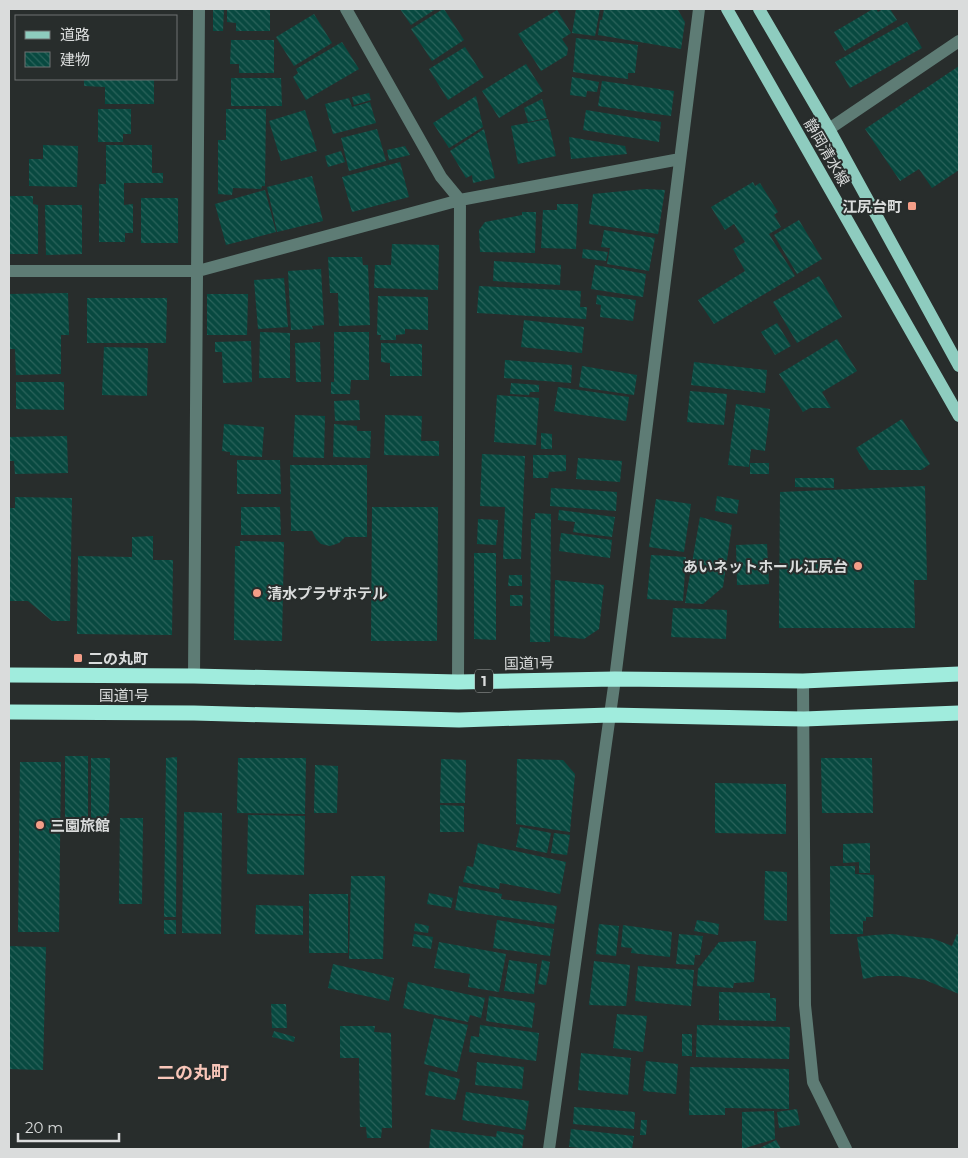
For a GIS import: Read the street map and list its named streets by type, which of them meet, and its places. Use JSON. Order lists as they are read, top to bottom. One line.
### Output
{"streets":{"highway":["国道1号","1"],"main road":["静岡清水線"]},"districts":["二の丸町"],"places":{"transit":["江尻台町","二の丸町"],"other":["あいネットホール江尻台","清水プラザホテル","三園旅館"]},"legend":["道路","建物"],"scale_bar":"20 m"}
